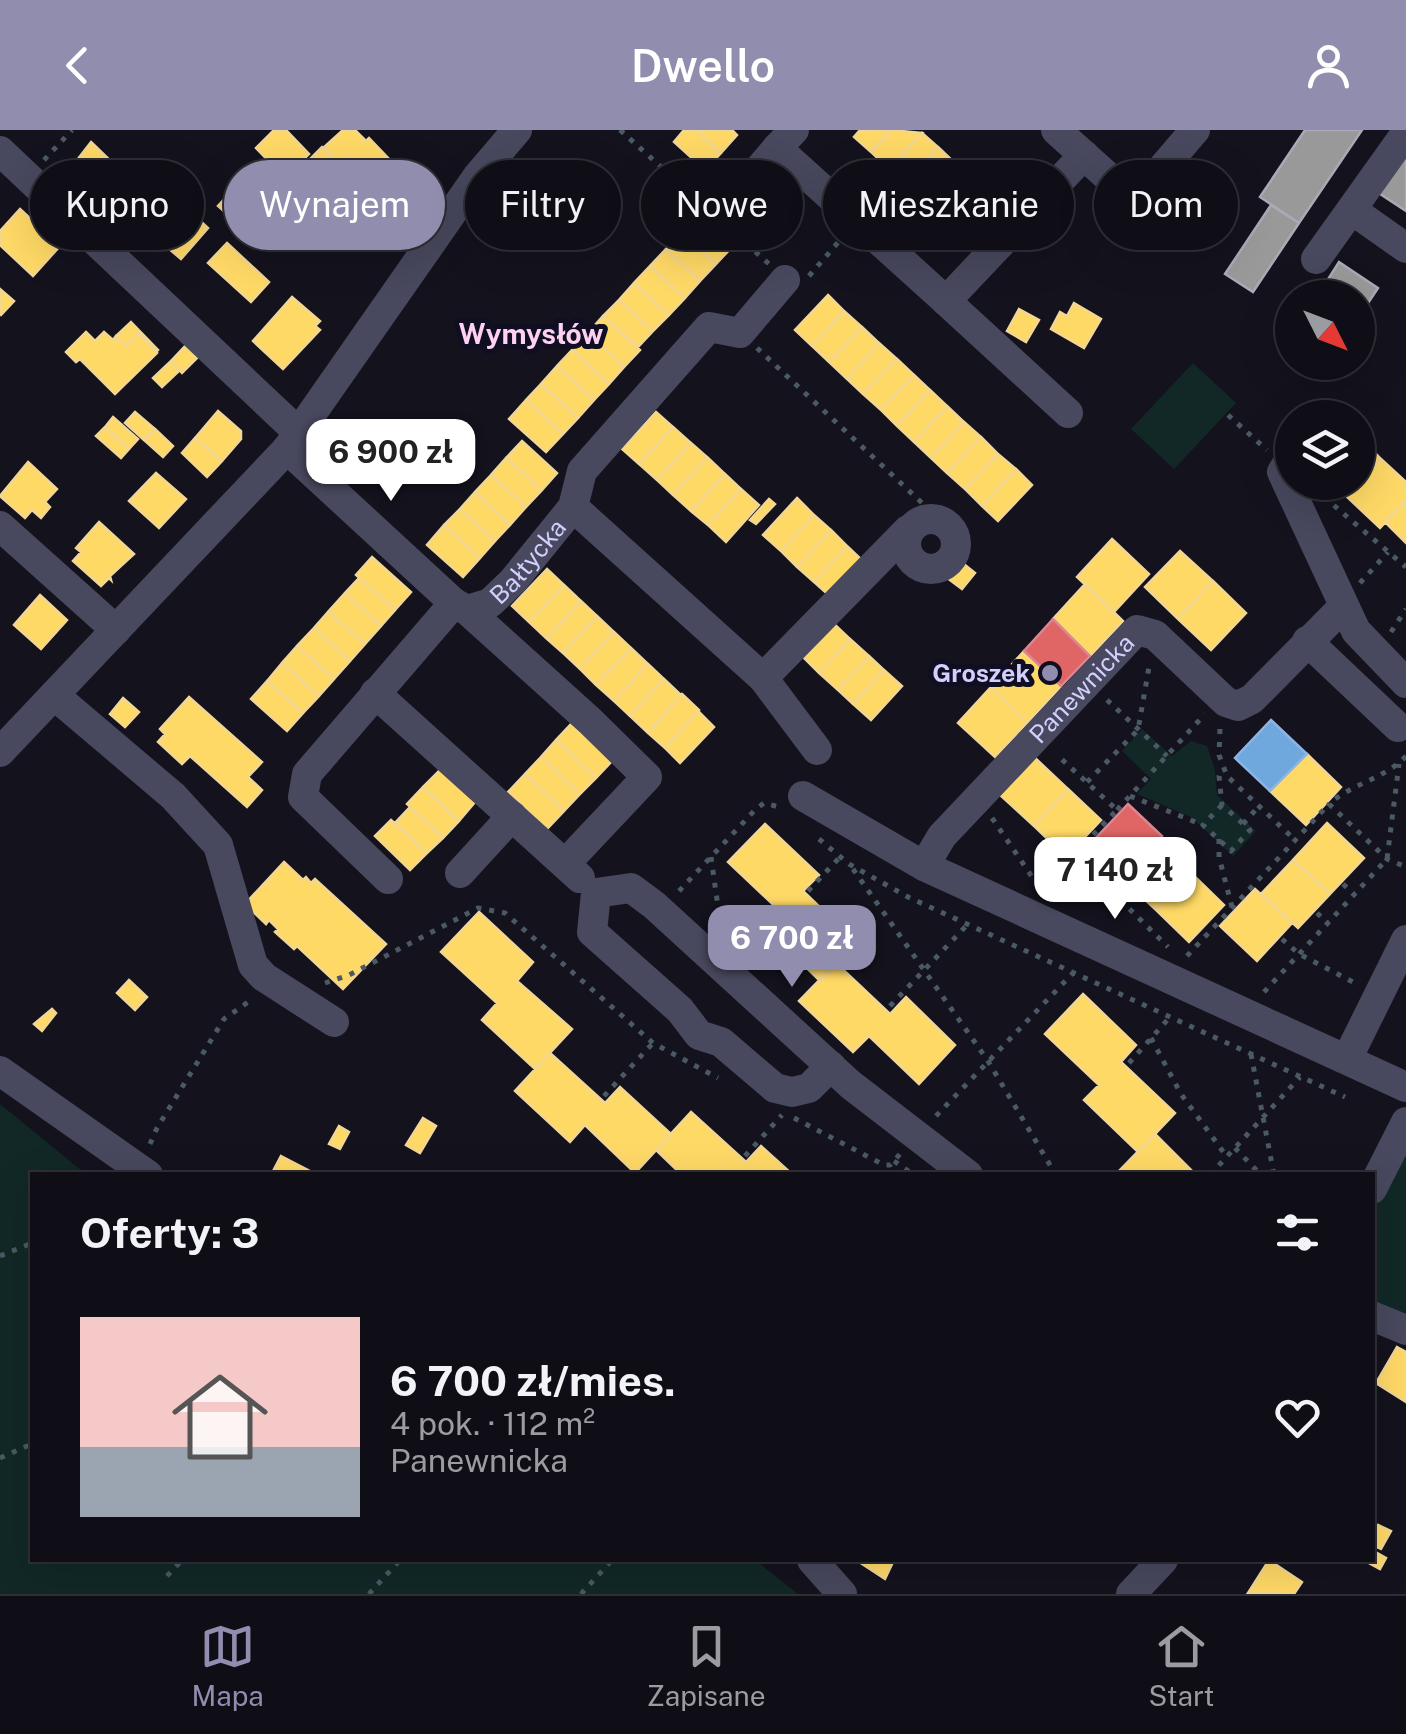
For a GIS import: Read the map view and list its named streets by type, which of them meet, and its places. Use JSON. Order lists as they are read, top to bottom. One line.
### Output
{"streets":{"street":["Bałtycka","Panewnicka"]},"districts":["Wymysłów"],"places":["Groszek"],"north":"bottom right","page":{"header":"Dwello","chip":["Kupno","Wynajem","Filtry","Nowe","Mieszkanie","Dom"],"price":["6 900 zł","7 140 zł","6 700 zł"],"heading":"Oferty: 3","list":[{"name":"6 700 zł/mies.","note":"4 pok. · 112 m² · Panewnicka"}],"tabs":["Mapa","Zapisane","Start"]}}
